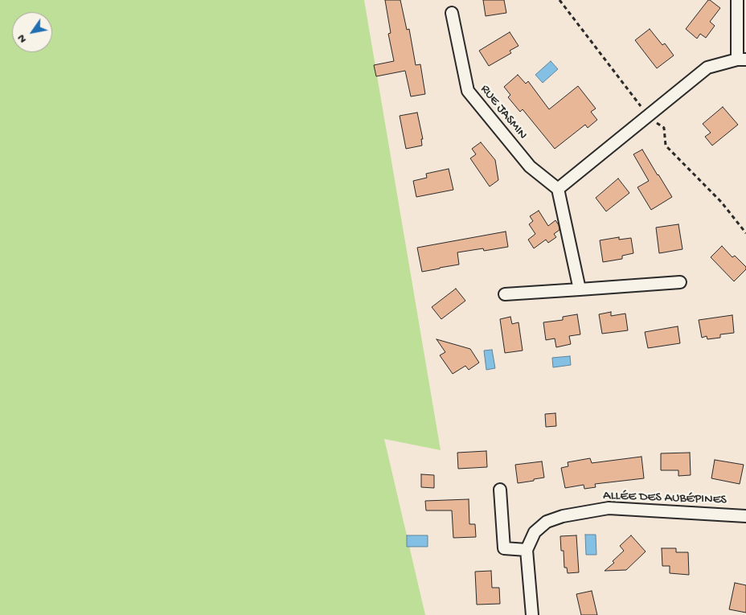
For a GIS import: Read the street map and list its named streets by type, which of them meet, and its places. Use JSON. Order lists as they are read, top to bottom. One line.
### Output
{"streets":{"street":["RUE JASMIN","ALLÉE DES AUBÉPINES"]},"north":"bottom left"}
